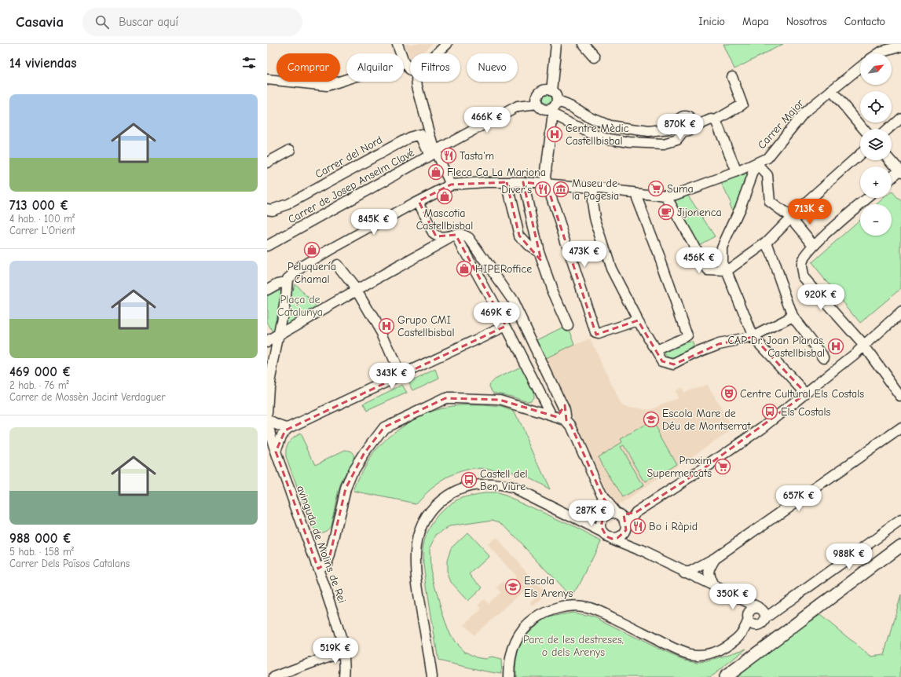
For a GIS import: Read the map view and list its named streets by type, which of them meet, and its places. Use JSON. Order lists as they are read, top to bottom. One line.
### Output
{"streets":{"street":["Carrer Major","Carrer del Nord","Carrer de Josep Anselm Clavé","avinguda de Molins de Rei"]},"crossings":[["Carrer del Nord","Carrer de Josep Anselm Clavé"]],"parks":["Plaça de Catalunya","Parc de les destreses, o dels Arenys"],"places":{"hospital":["Centre Mèdic Castellbisbal","Grupo CMI Castellbisbal","CAP Dr. Joan Planas. Castellbisbal"],"restaurant":["Tasta'm","Diver's","Bo i Ràpid"],"shop":["Fleca Ca La Mariona","Mascotia Castellbisbal","Peluquería Chamal","HIPERoffice"],"supermarket":["Suma","Proxim Supermercats"],"museum":["Museu de la Pagesia"],"cafe":["Jijonenca"],"theatre":["Centre Cultural Els Costals"],"bus stop":["Els Costals","Castell del Ben Viure"],"school or university":["Escola Mare de Déu de Montserrat","Escola Els Arenys"]},"north":"top right","page":{"header":"Casavia","search":"Buscar aquí","nav":["Inicio","Mapa","Nosotros","Contacto"],"heading":"14 viviendas","map_buttons":["+","−"],"chip":["Comprar","Alquilar","Filtros","Nuevo"],"list":[{"name":"713 000 €","note":"4 hab. · 100 m² · Carrer L'Orient"},{"name":"469 000 €","note":"2 hab. · 76 m² · Carrer de Mossèn Jacint Verdaguer"},{"name":"988 000 €","note":"5 hab. · 158 m² · Carrer Dels Països Catalans"}],"price":["466K €","870K €","713K €","845K €","473K €","456K €","920K €","469K €","343K €","657K €","287K €","988K €","350K €","519K €"]}}
